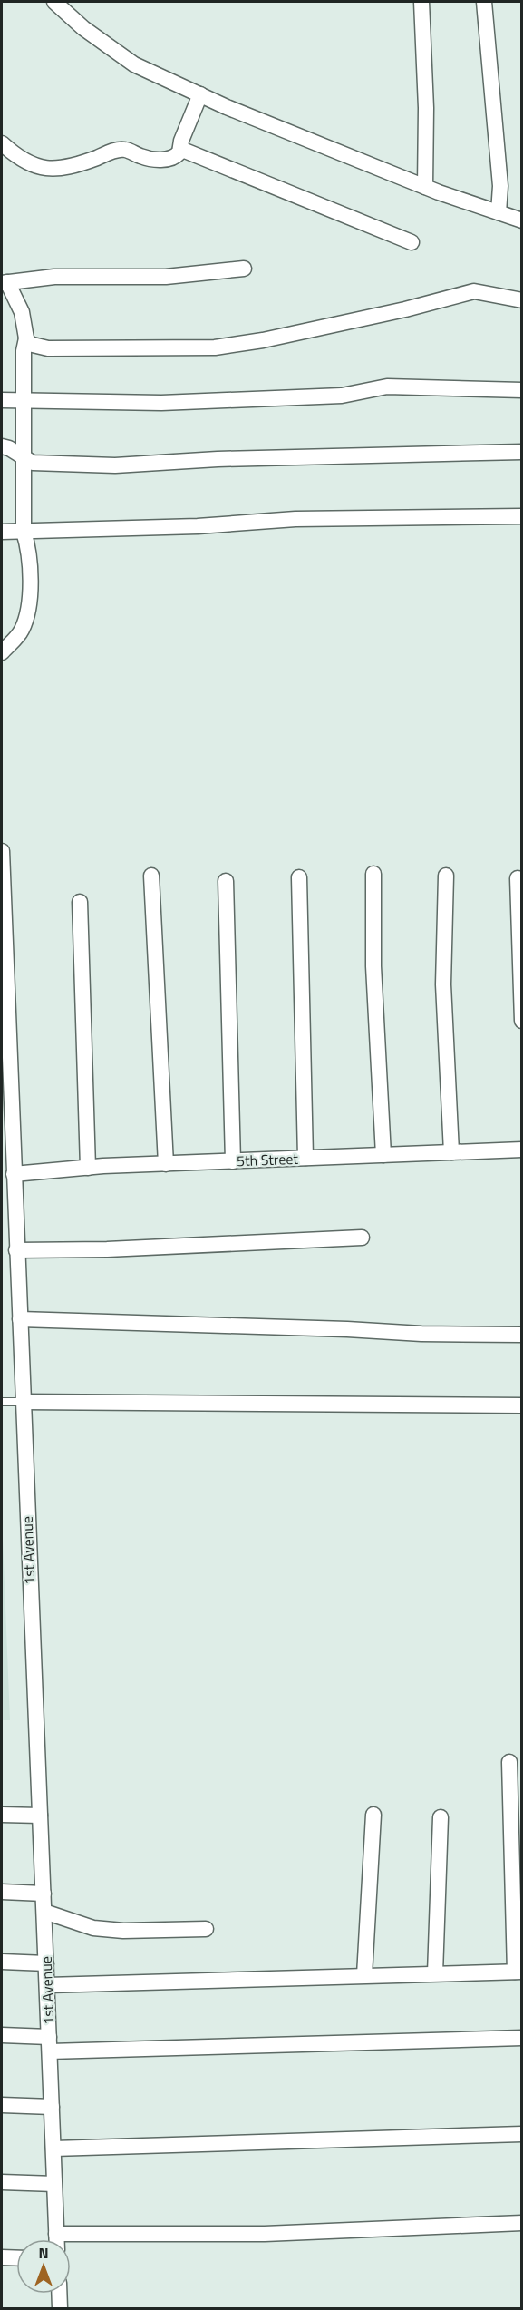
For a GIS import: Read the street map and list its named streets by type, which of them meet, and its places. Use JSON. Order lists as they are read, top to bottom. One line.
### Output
{"streets":{"street":["5th Street","1st Avenue"]},"crossings":[["5th Street","1st Avenue"]],"north":"top"}
